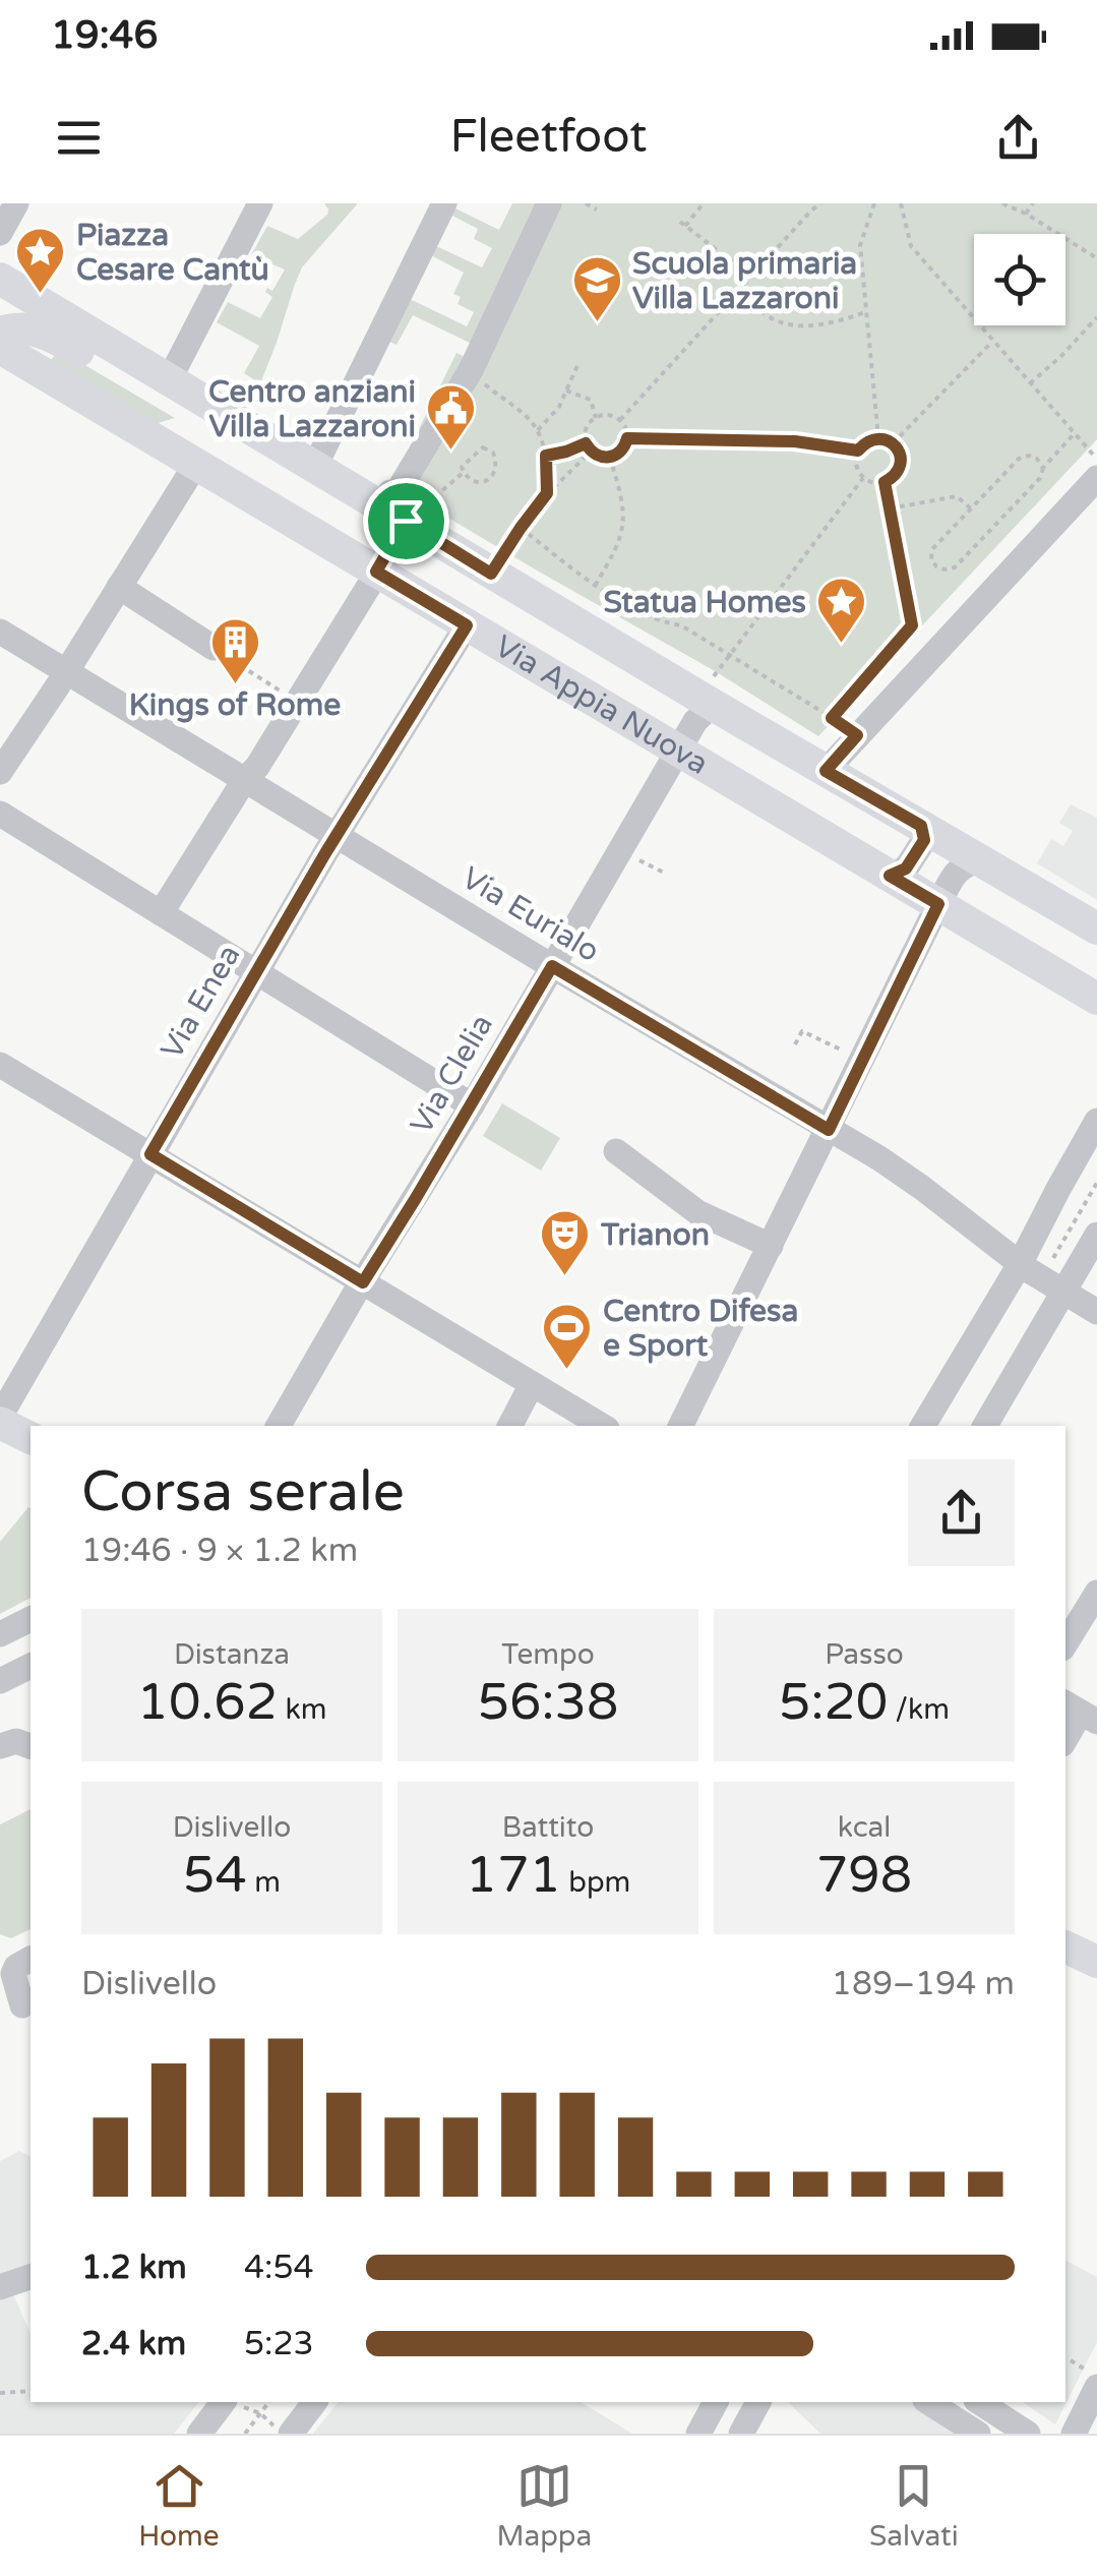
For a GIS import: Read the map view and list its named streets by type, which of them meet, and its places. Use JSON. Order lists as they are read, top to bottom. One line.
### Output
{"streets":{"main road":["Via Appia Nuova"],"street":["Via Eurialo","Via Enea","Via Clelia"]},"crossings":[["Via Appia Nuova","Via Enea"],["Via Appia Nuova","Via Clelia"],["Via Eurialo","Via Enea"],["Via Eurialo","Via Clelia"]],"places":{"place":["Piazza Cesare Cantù","Statua Homes"],"school or university":["Scuola primaria Villa Lazzaroni"],"public building":["Centro anziani Villa Lazzaroni"],"building":["Kings of Rome"],"theatre":["Trianon"],"sports":["Centro Difesa e Sport"]},"page":{"status":"19:46","header":"Fleetfoot","heading":["Corsa serale","19:46 · 9 × 1.2 km"],"stats":[["Distanza","10.62 km"],["Tempo","56:38"],["Passo","5:20 /km"],["Dislivello","54 m"],["Battito","171 bpm"],["kcal","798"]],"chart":["Dislivello","189–194 m"],"list":[{"name":"1.2 km","note":"4:54"},{"name":"2.4 km","note":"5:23"}],"tabs":["Home","Mappa","Salvati"]}}
